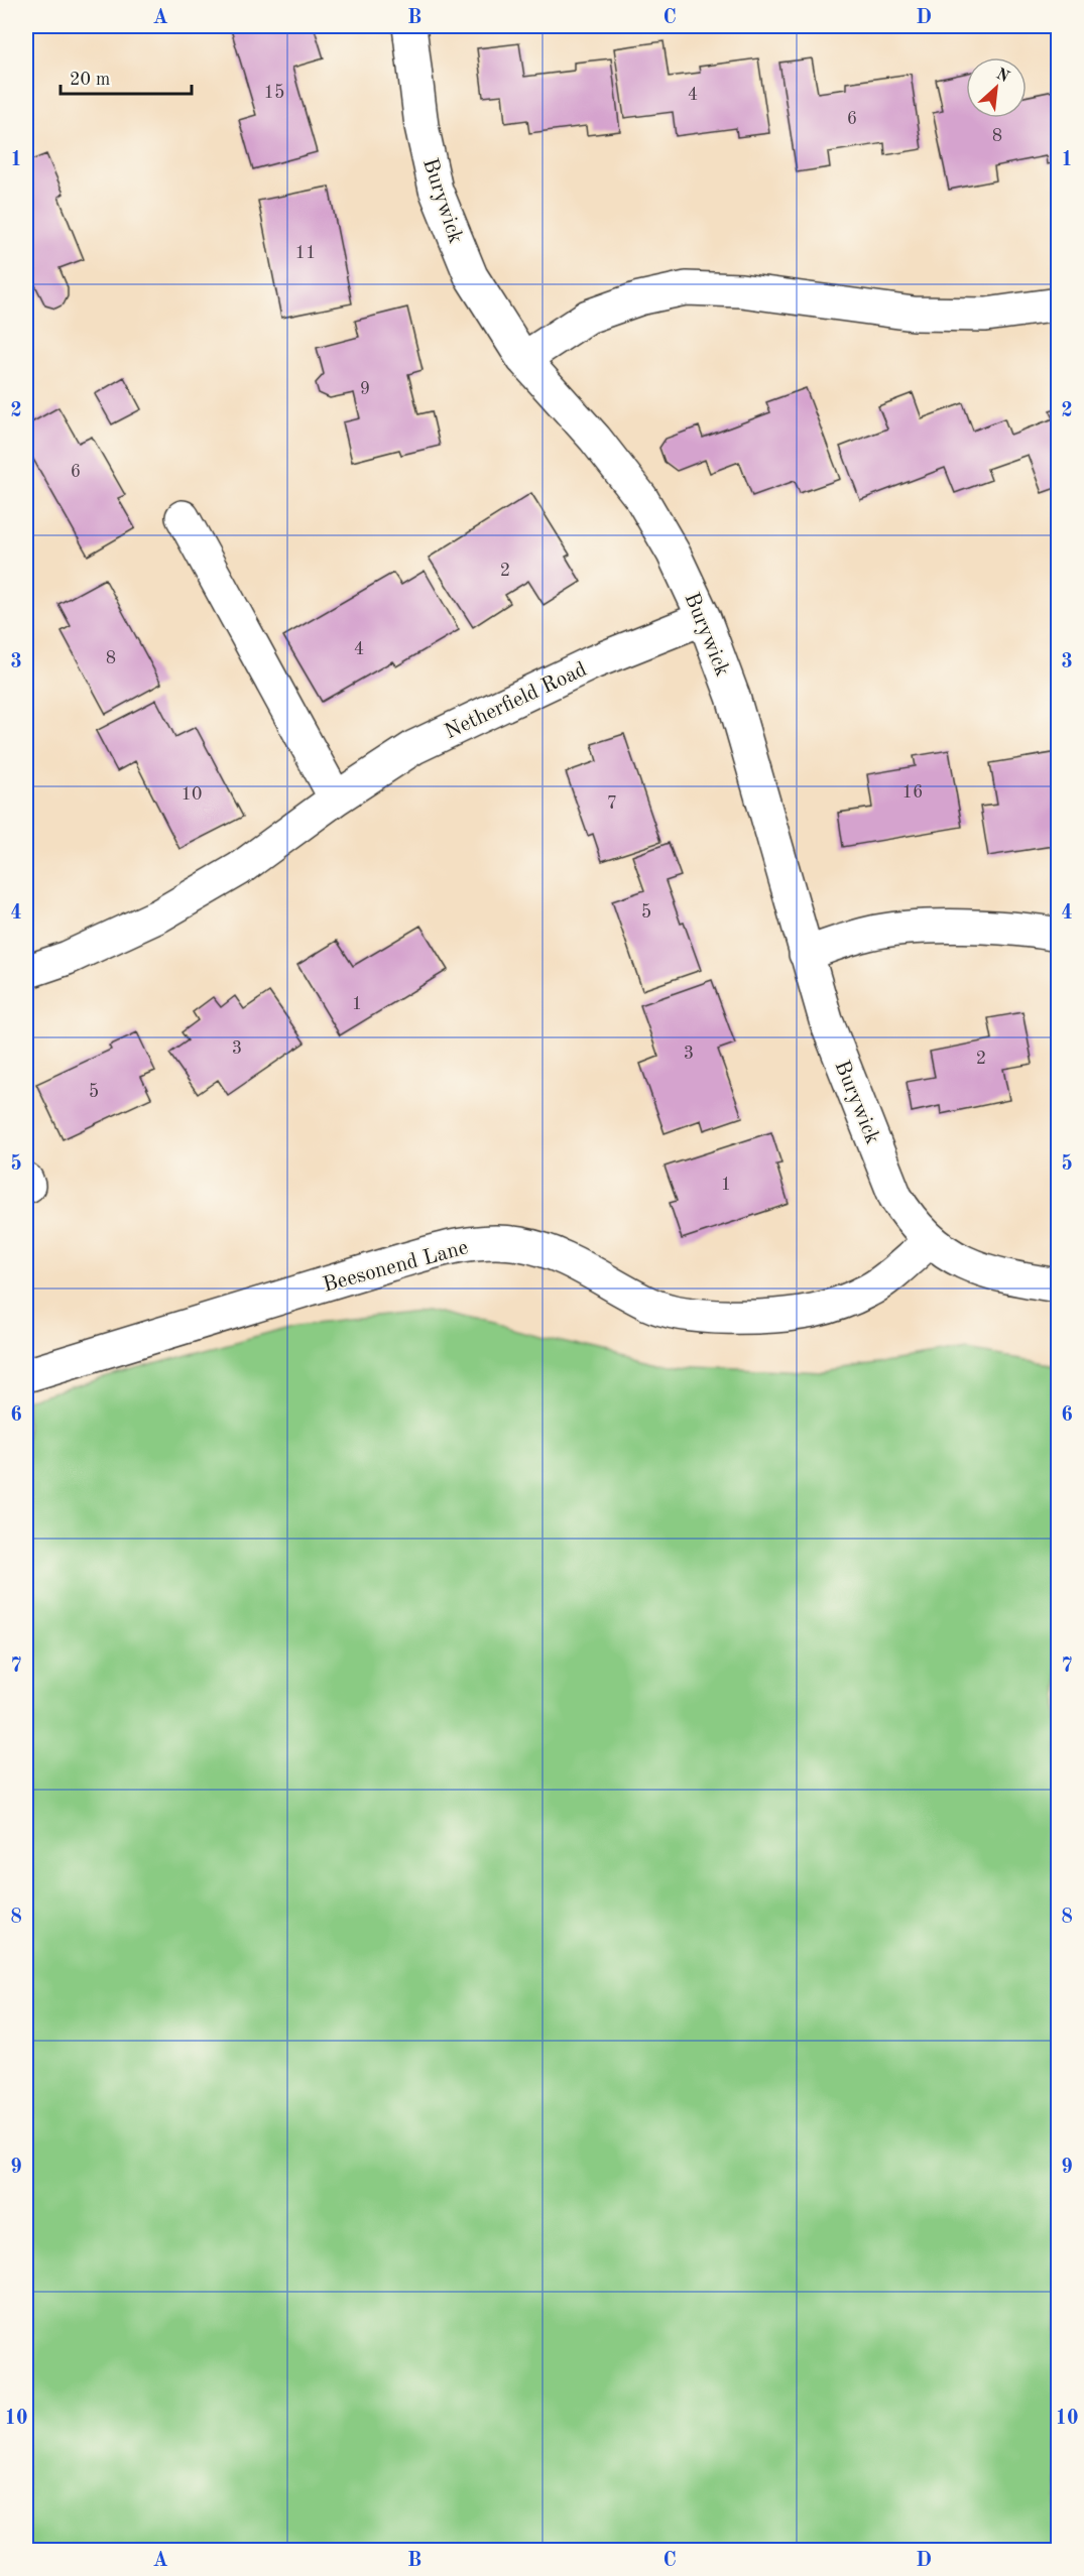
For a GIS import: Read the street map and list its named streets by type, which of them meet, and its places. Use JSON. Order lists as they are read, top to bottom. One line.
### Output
{"streets":{"street":["Burywick","Netherfield Road","Beesonend Lane"]},"crossings":[["Burywick","Netherfield Road"],["Burywick","Beesonend Lane"]],"house_numbers":["15","4","6","8","11","9","6","2","4","8","16","10","7","5","1","3","3","2","5","1"],"scale_bar":"20 m","north":"top right","grid":{"columns":["A","B","C","D"],"rows":["1","2","3","4","5","6","7","8","9","10"]}}
